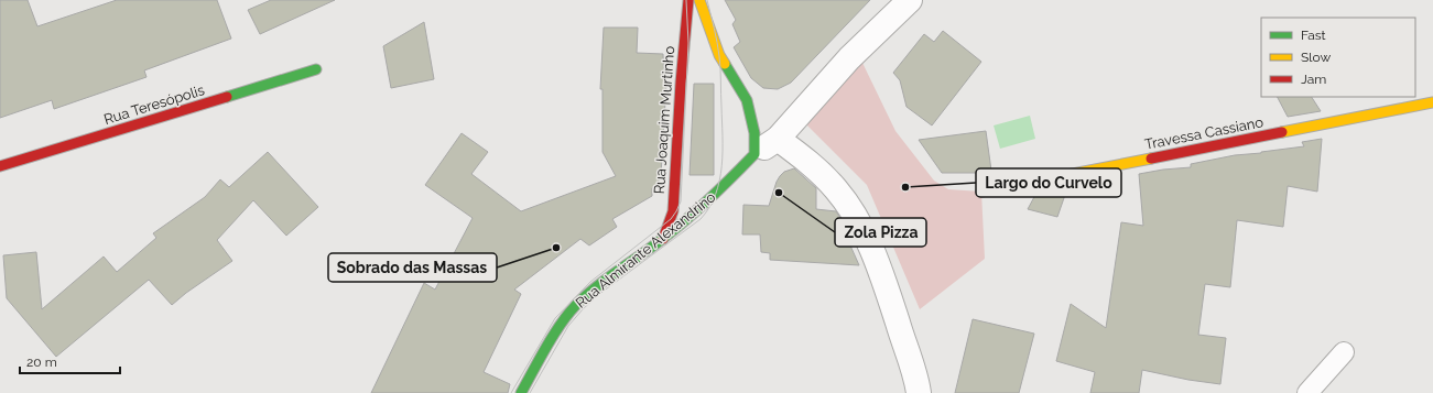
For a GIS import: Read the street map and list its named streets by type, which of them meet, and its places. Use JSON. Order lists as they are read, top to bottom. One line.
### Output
{"streets":{"street":["Rua Teresópolis","Rua Joaquim Murtinho","Travessa Cassiano","Rua Almirante Alexandrino"]},"crossings":[["Rua Joaquim Murtinho","Rua Almirante Alexandrino"]],"places":["Largo do Curvelo","Zola Pizza","Sobrado das Massas"],"legend":["Fast","Slow","Jam"],"scale_bar":"20 m"}
